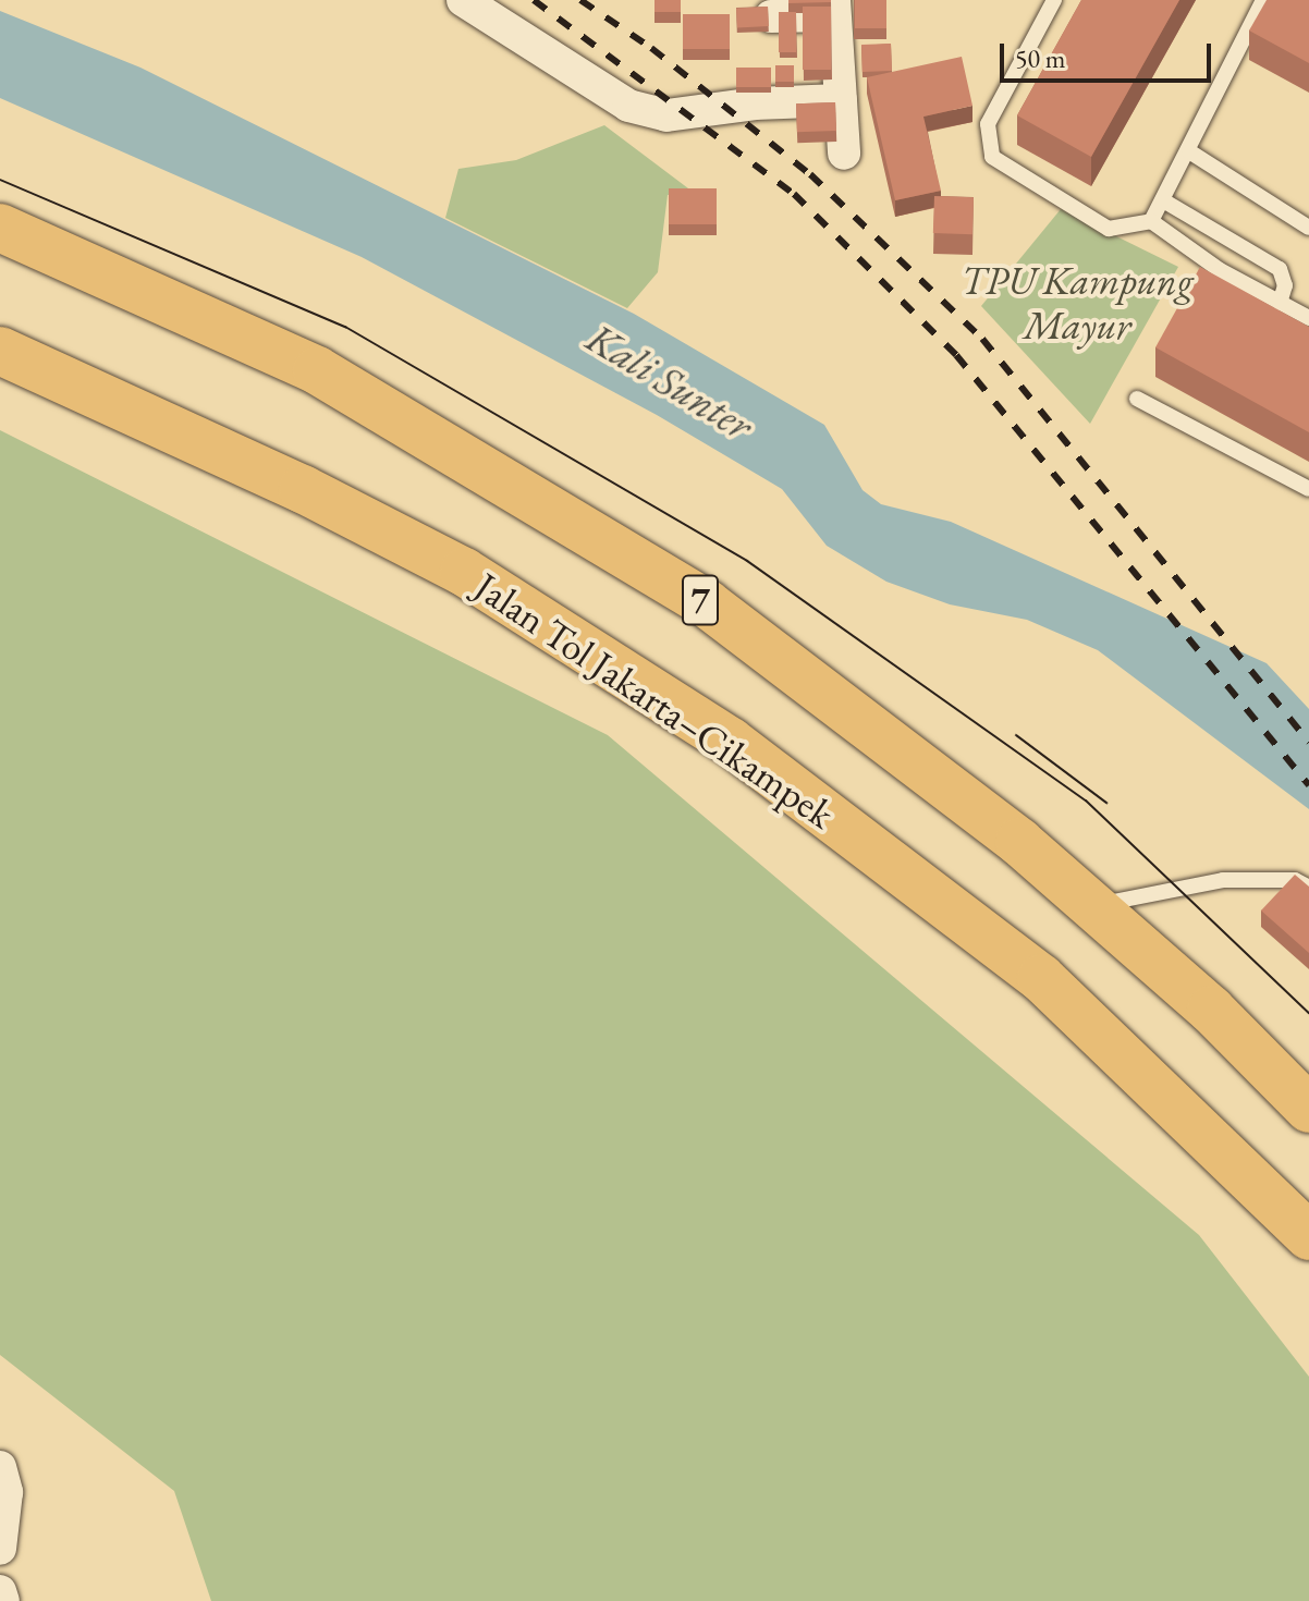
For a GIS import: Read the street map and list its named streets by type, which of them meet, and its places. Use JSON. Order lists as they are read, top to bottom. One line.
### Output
{"streets":{"highway":["7","Jalan Tol Jakarta–Cikampek"]},"water":["Kali Sunter"],"parks":["TPU Kampung Mayur"],"scale_bar":"50 m"}
